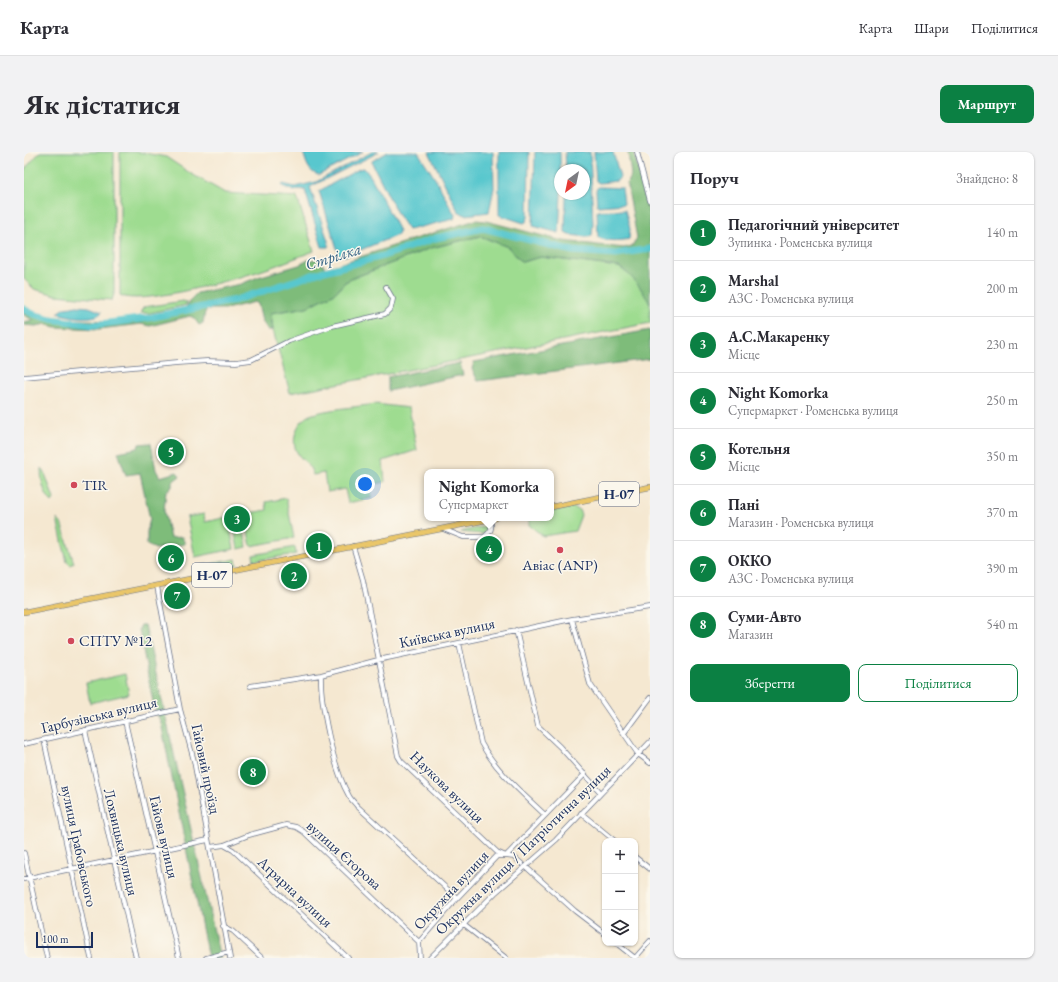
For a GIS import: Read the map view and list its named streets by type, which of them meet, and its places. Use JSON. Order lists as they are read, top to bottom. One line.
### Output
{"streets":{"main road":["Н-07"],"street":["Київська вулиця","Гарбузівська вулиця","Гайовий проїзд","Наукова вулиця","Гайова вулиця","Лохвицька вулиця","вулиця Грабовського","Окружна вулиця / Патріотична вулиця","вулиця Єгорова","Окружна вулиця","Аграрна вулиця"]},"crossings":[["Н-07","Гайовий проїзд"],["Н-07","Наукова вулиця"],["Київська вулиця","Наукова вулиця"],["Гарбузівська вулиця","Гайовий проїзд"],["Гарбузівська вулиця","Гайова вулиця"],["Гарбузівська вулиця","Лохвицька вулиця"],["Гарбузівська вулиця","вулиця Грабовського"],["Гайовий проїзд","вулиця Єгорова"],["Наукова вулиця","Окружна вулиця / Патріотична вулиця"],["Наукова вулиця","Окружна вулиця"],["вулиця Єгорова","Окружна вулиця"],["вулиця Єгорова","Аграрна вулиця"]],"water":["Стрілка"],"places":["TIR","Авіас (ANP)","СПТУ №12"],"scale_bar":"100 m","north":"bottom left","page":{"header":"Карта","nav":["Карта","Шари","Поділитися"],"buttons":["Маршрут",["Зберегти","Поділитися"]],"title":"Як дістатися","heading":["Поруч","Знайдено: 8"],"list":[{"mark":"1","name":"Педагогічний університет","note":"Зупинка · Роменська вулиця","value":"140 m"},{"mark":"2","name":"Marshal","note":"АЗС · Роменська вулиця","value":"200 m"},{"mark":"3","name":"А.С.Макаренку","note":"Місце","value":"230 m"},{"mark":"4","name":"Night Komorka","note":"Супермаркет · Роменська вулиця","value":"250 m"},{"mark":"5","name":"Котельня","note":"Місце","value":"350 m"},{"mark":"6","name":"Пані","note":"Магазин · Роменська вулиця","value":"370 m"},{"mark":"7","name":"ОККО","note":"АЗС · Роменська вулиця","value":"390 m"},{"mark":"8","name":"Суми-Авто","note":"Магазин","value":"540 m"}],"pins":["5","3","1","4","6","2","7","8"],"popup":["Night Komorka","Супермаркет"],"map_buttons":["+","−"],"scale":"100 m"}}
